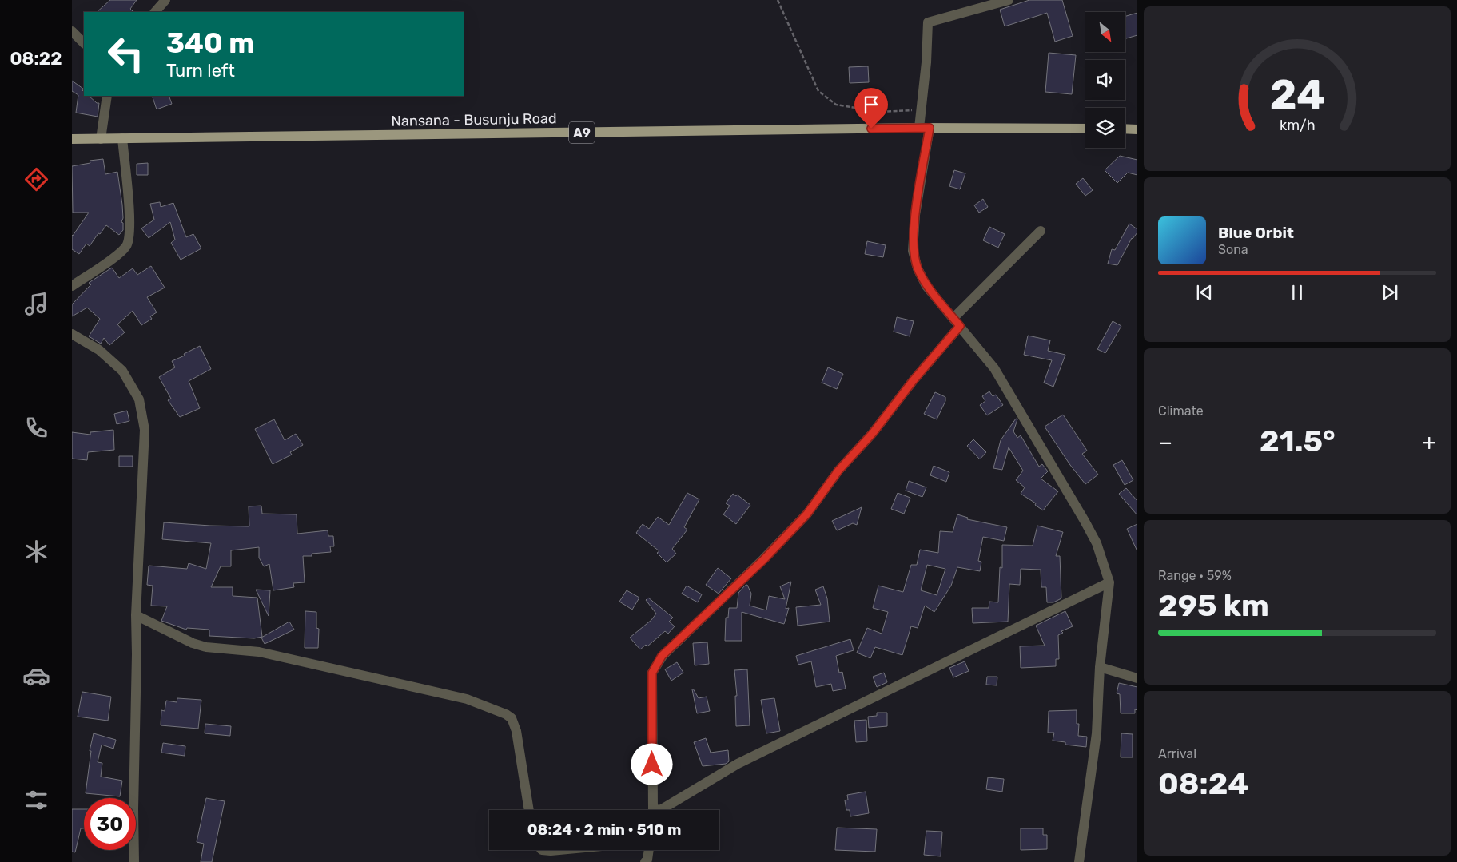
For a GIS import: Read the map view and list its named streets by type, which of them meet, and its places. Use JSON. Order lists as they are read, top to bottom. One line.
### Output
{"streets":{"main road":["Nansana - Busunju Road","A9"]},"north":"bottom right","page":{"tabs":"08:22","turn":["340 m","Turn left"],"song":["Blue Orbit","Sona"],"tile":["Climate",["Range · 59%","295 km"],["Arrival","08:24"]],"heat":["−","21.5°","+"],"limit":"30","trip":"08:24 · 2 min · 510 m","gauge":["24","km/h"]}}
